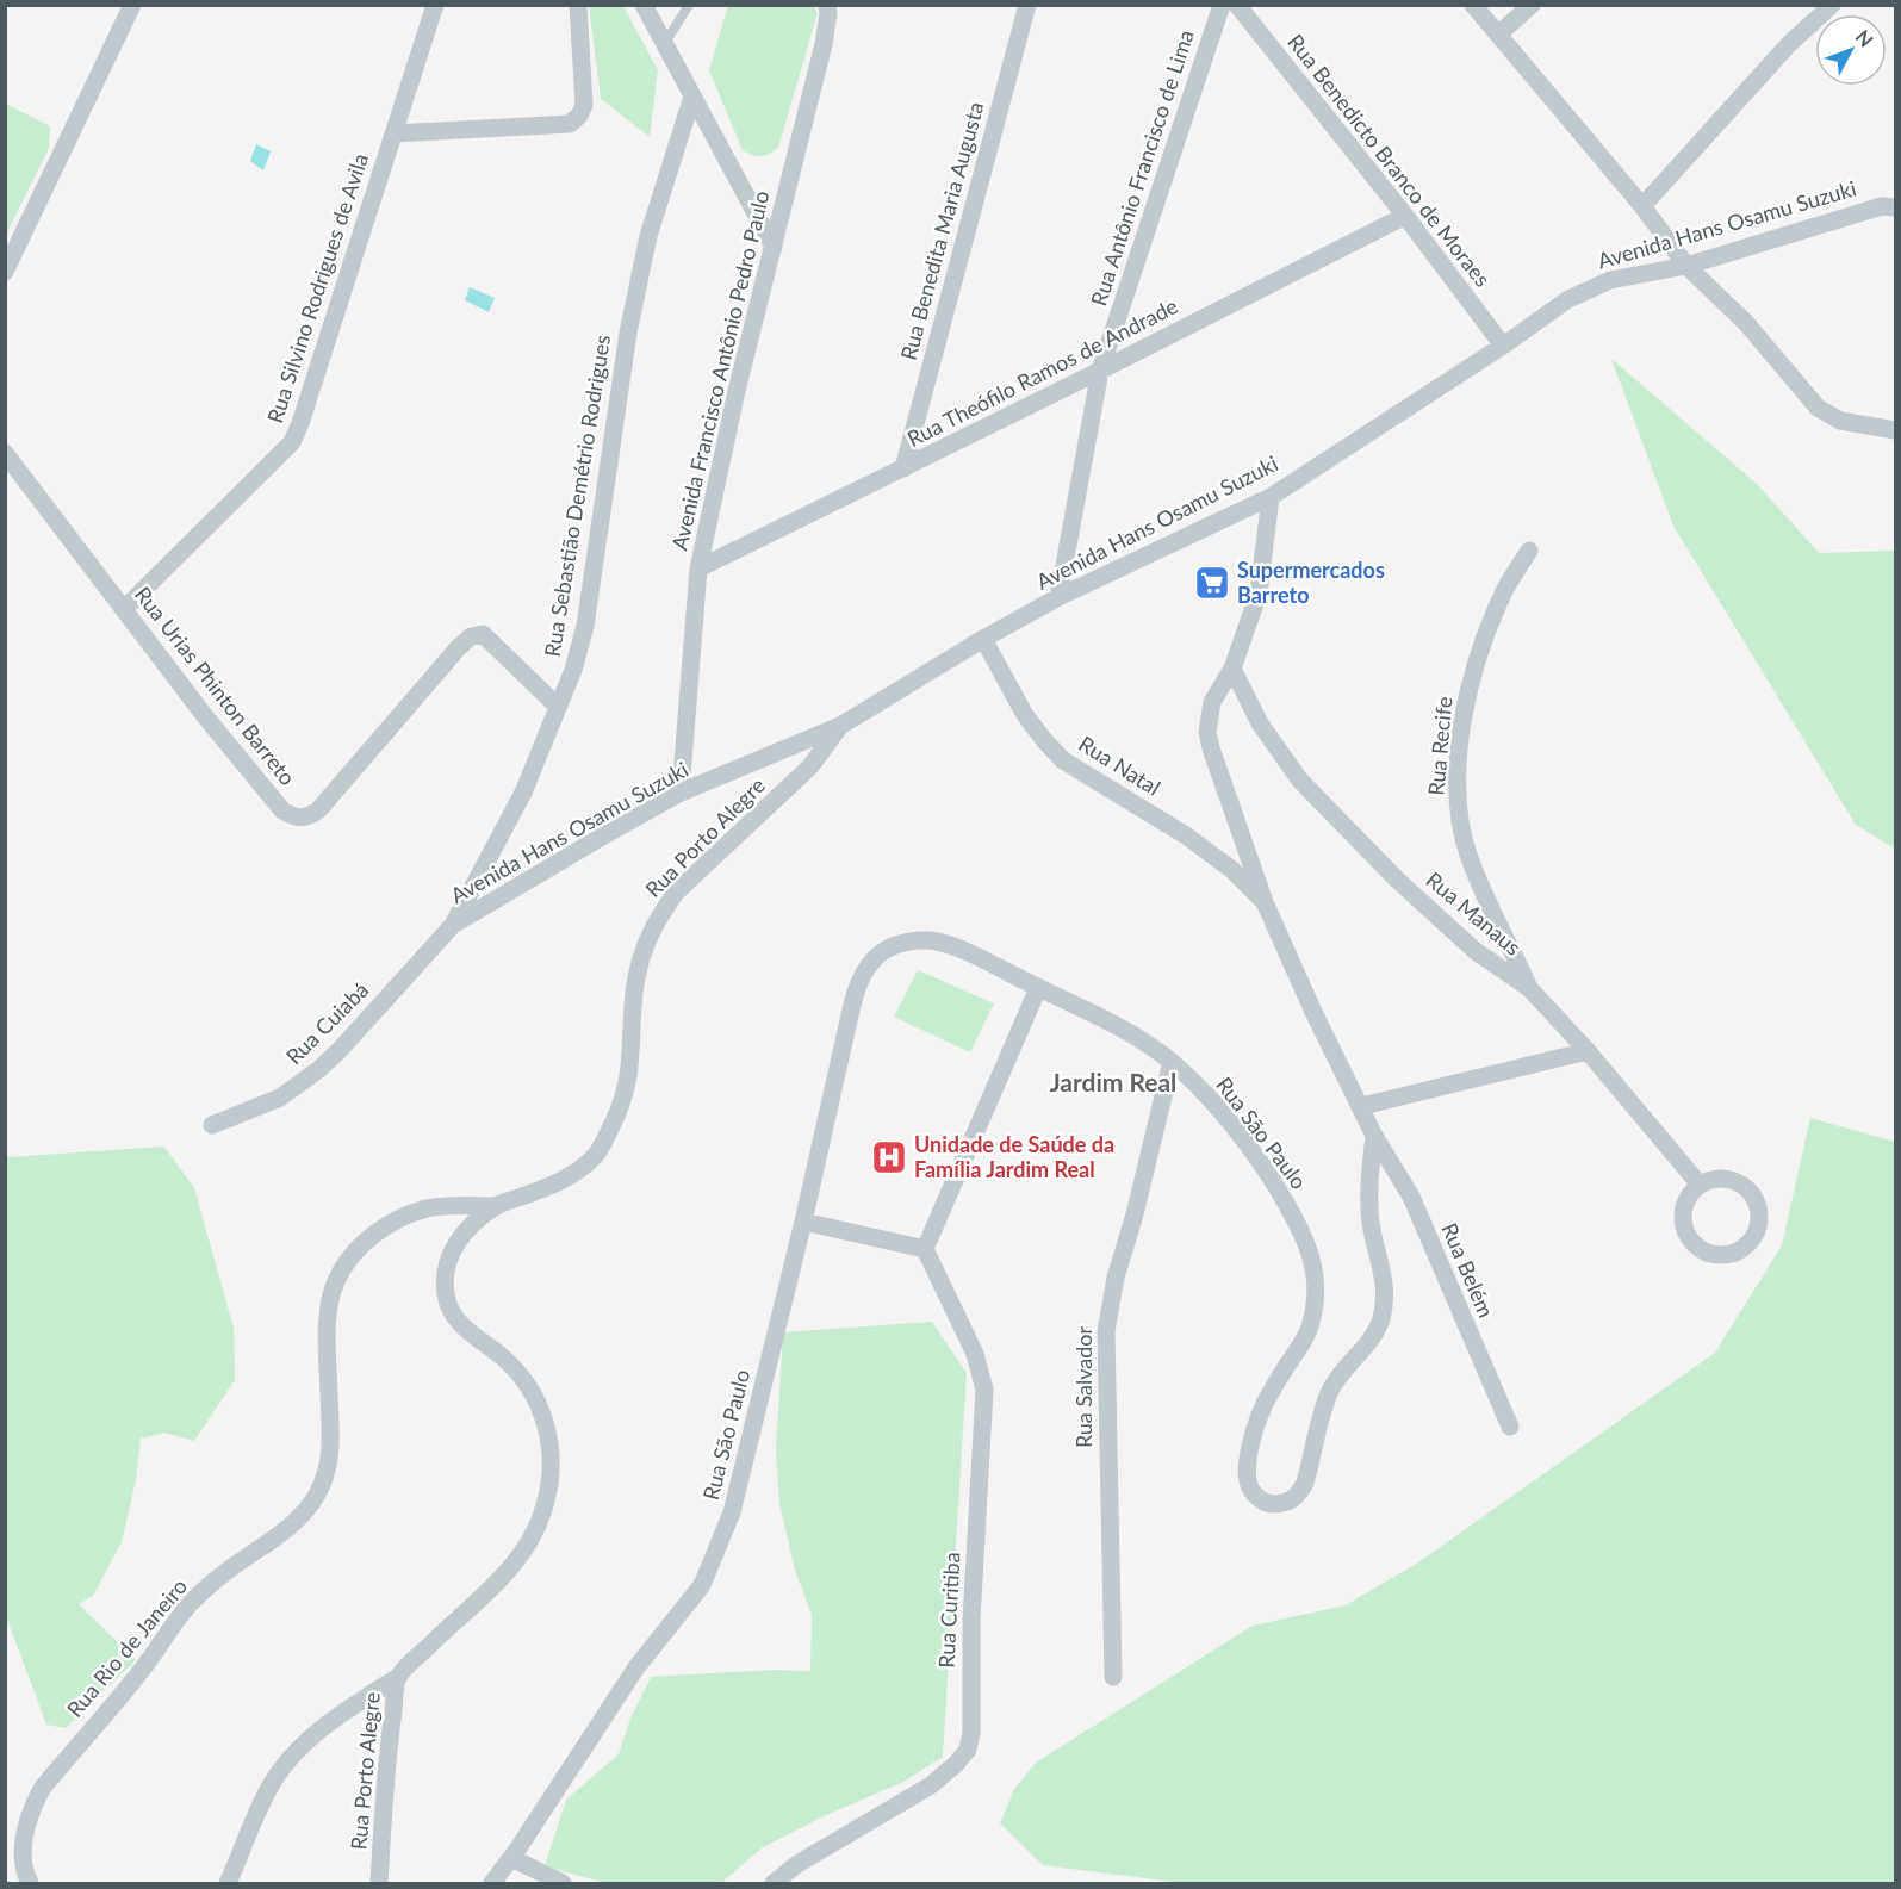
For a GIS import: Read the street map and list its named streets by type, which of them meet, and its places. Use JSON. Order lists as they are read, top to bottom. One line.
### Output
{"streets":{"street":["Rua Benedicto Branco de Moraes","Rua Antônio Francisco de Lima","Avenida Hans Osamu Suzuki","Rua Benedita Maria Augusta","Rua Silvino Rodrigues de Avila","Avenida Francisco Antônio Pedro Paulo","Rua Theófilo Ramos de Andrade","Rua Sebastião Demétrio Rodrigues","Rua Urias Phinton Barreto","Rua Recife","Rua Natal","Rua Porto Alegre","Rua Manaus","Rua Cuiabá","Rua São Paulo","Rua Belém","Rua Salvador","Rua Curitiba","Rua Rio de Janeiro"]},"crossings":[["Rua Benedicto Branco de Moraes","Avenida Hans Osamu Suzuki"],["Rua Benedicto Branco de Moraes","Rua Theófilo Ramos de Andrade"],["Rua Antônio Francisco de Lima","Avenida Hans Osamu Suzuki"],["Rua Antônio Francisco de Lima","Rua Theófilo Ramos de Andrade"],["Avenida Hans Osamu Suzuki","Avenida Francisco Antônio Pedro Paulo"],["Avenida Hans Osamu Suzuki","Rua Sebastião Demétrio Rodrigues"],["Avenida Hans Osamu Suzuki","Rua Natal"],["Avenida Hans Osamu Suzuki","Rua Porto Alegre"],["Avenida Hans Osamu Suzuki","Rua Cuiabá"],["Rua Benedita Maria Augusta","Rua Theófilo Ramos de Andrade"],["Rua Silvino Rodrigues de Avila","Rua Urias Phinton Barreto"],["Avenida Francisco Antônio Pedro Paulo","Rua Theófilo Ramos de Andrade"],["Rua Sebastião Demétrio Rodrigues","Rua Urias Phinton Barreto"],["Rua Sebastião Demétrio Rodrigues","Rua Cuiabá"],["Rua Recife","Rua Manaus"],["Rua Porto Alegre","Rua Rio de Janeiro"],["Rua São Paulo","Rua Belém"],["Rua São Paulo","Rua Salvador"]],"districts":["Jardim Real"],"places":{"supermarket":["Supermercados Barreto"],"hospital":["Unidade de Saúde da Família Jardim Real"]},"north":"top right"}
